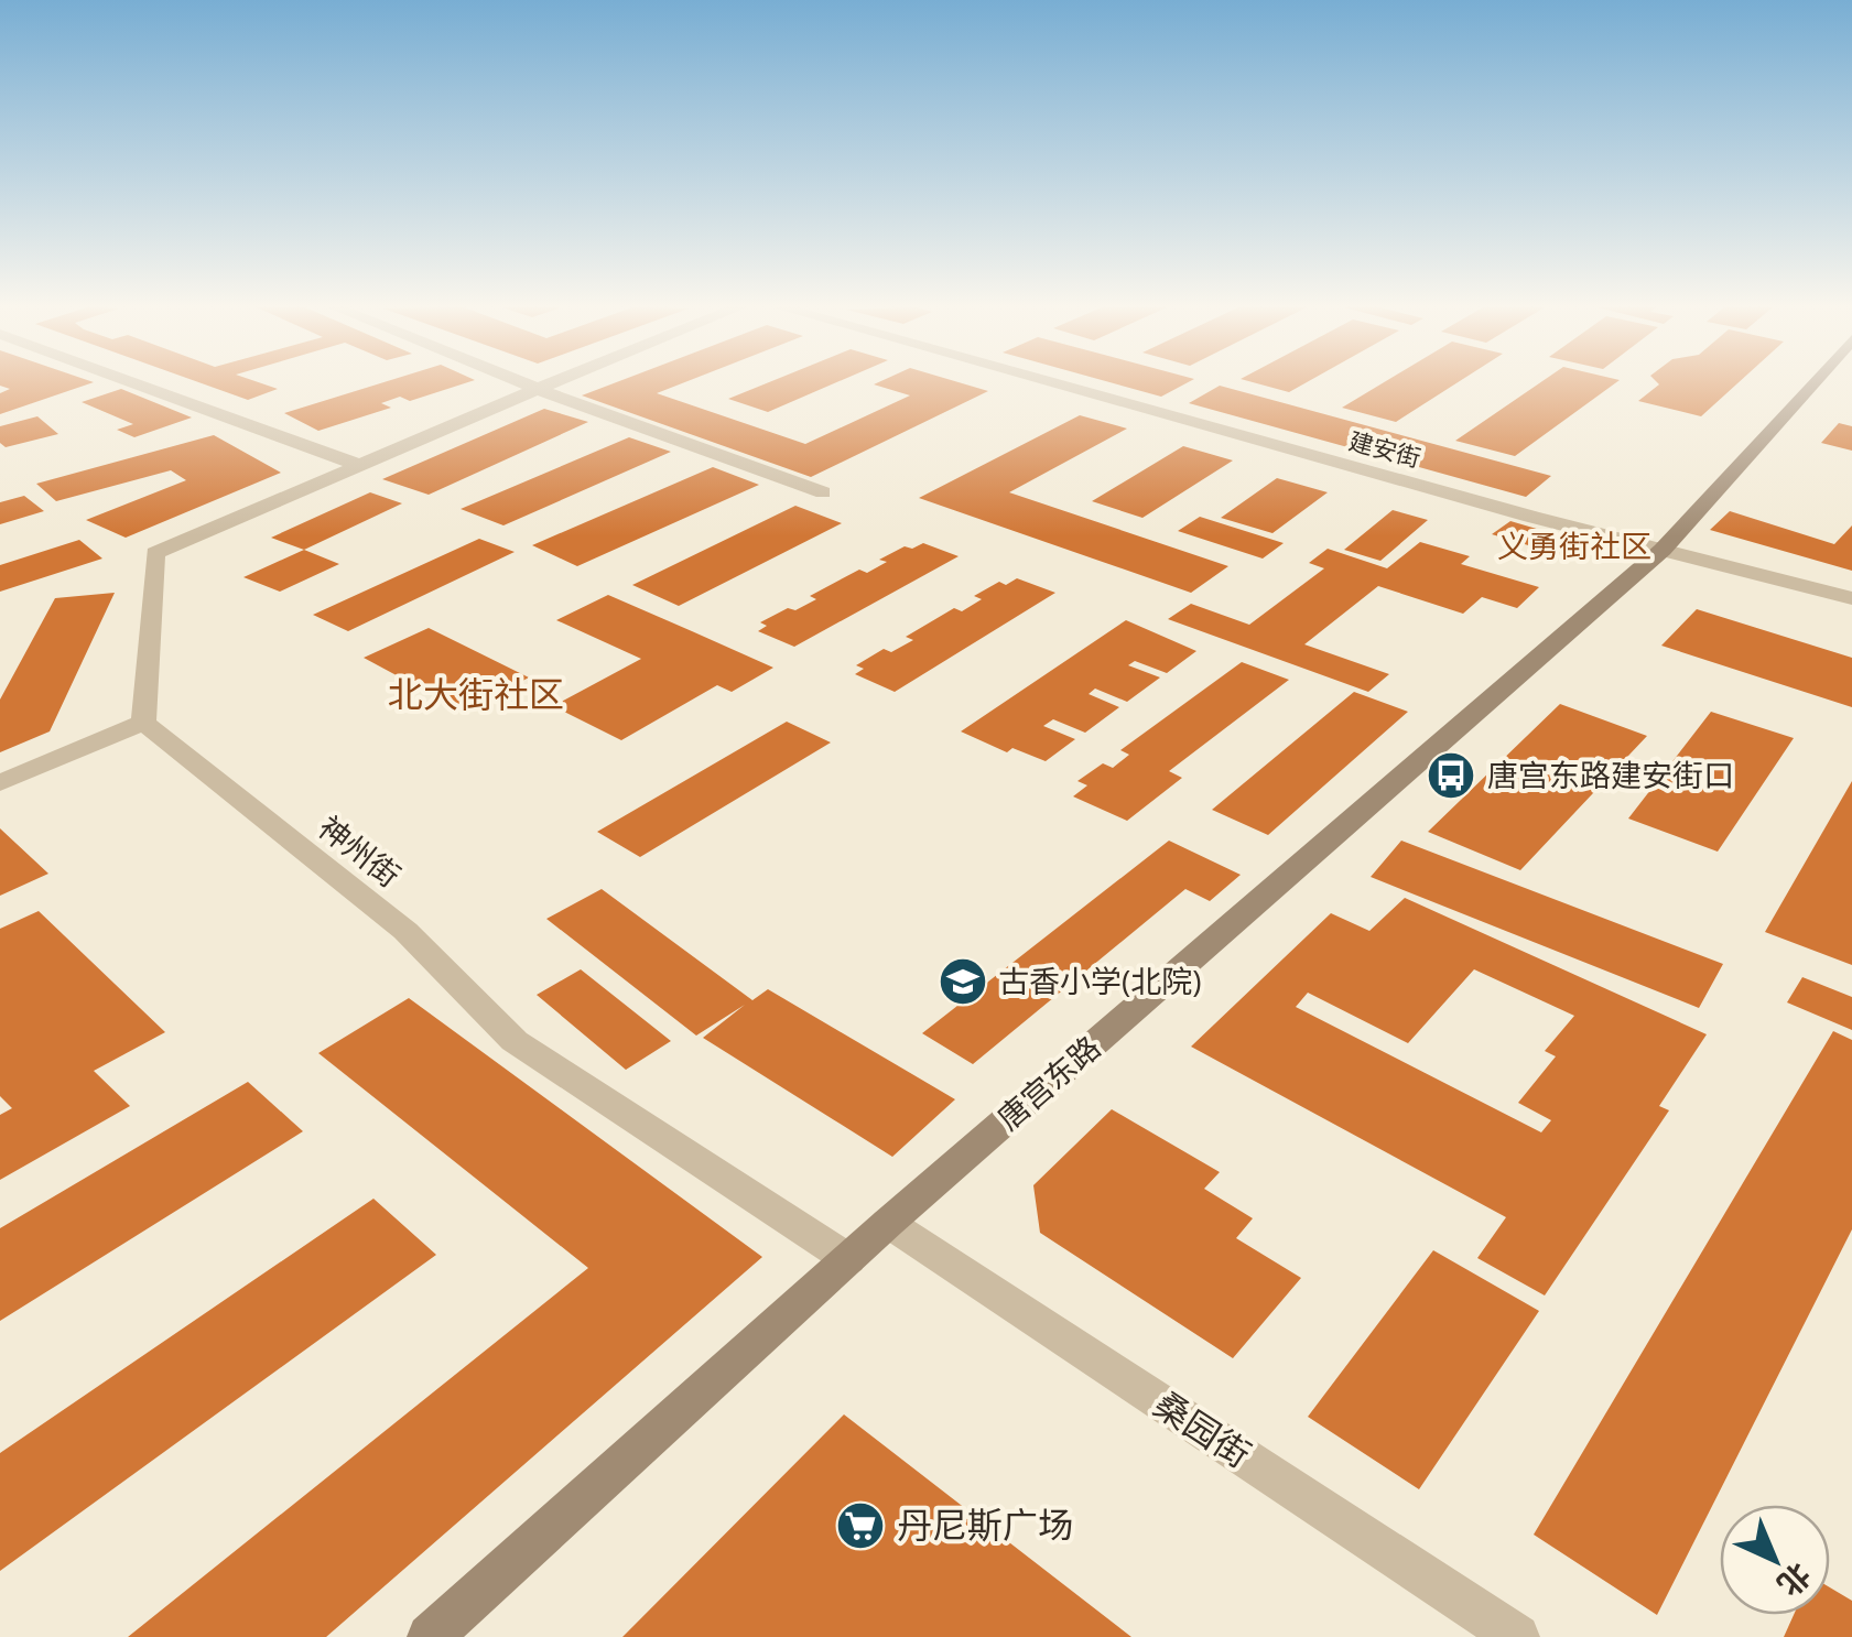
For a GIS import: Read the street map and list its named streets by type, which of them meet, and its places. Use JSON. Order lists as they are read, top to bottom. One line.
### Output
{"streets":{"street":["建安街","神州街","唐宫东路","桑园街"]},"crossings":[["建安街","唐宫东路"],["神州街","唐宫东路"],["唐宫东路","桑园街"]],"districts":["义勇街社区","北大街社区"],"places":{"bus stop":["唐宫东路建安街口"],"school or university":["古香小学(北院)"],"supermarket":["丹尼斯广场"]},"north":"bottom right"}
